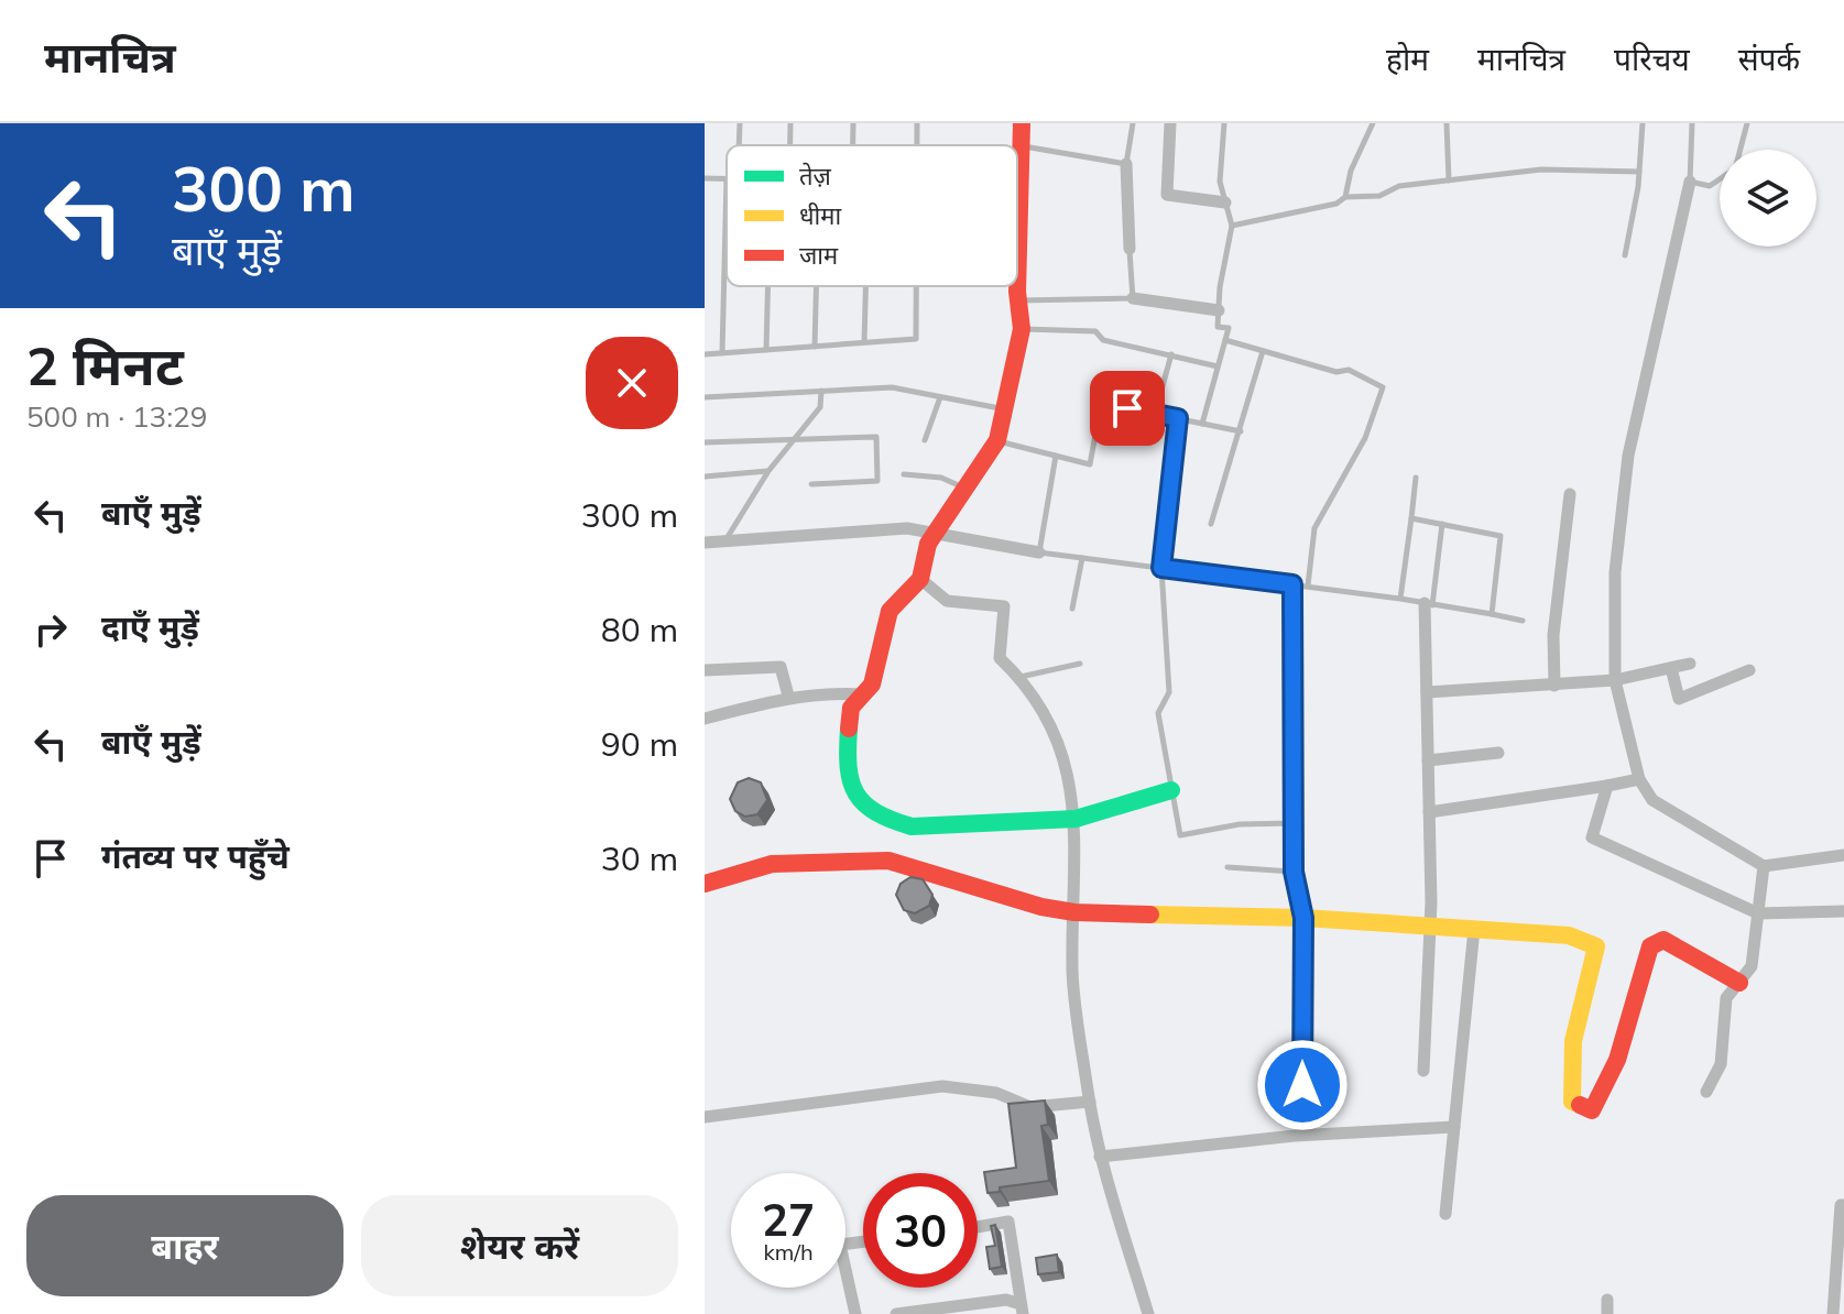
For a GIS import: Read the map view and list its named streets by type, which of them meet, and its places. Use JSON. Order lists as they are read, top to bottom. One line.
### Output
{"legend":["तेज़","धीमा","जाम"],"page":{"header":"मानचित्र","nav":["होम","मानचित्र","परिचय","संपर्क"],"turn":["300 m","बाएँ मुड़ें"],"heading":["2 मिनट","500 m · 13:29"],"list":[{"name":"बाएँ मुड़ें","value":"300 m"},{"name":"दाएँ मुड़ें","value":"80 m"},{"name":"बाएँ मुड़ें","value":"90 m"},{"name":"गंतव्य पर पहुँचे","value":"30 m"}],"speed":"27 km/h","limit":"30","buttons":["बाहर","शेयर करें"]}}
